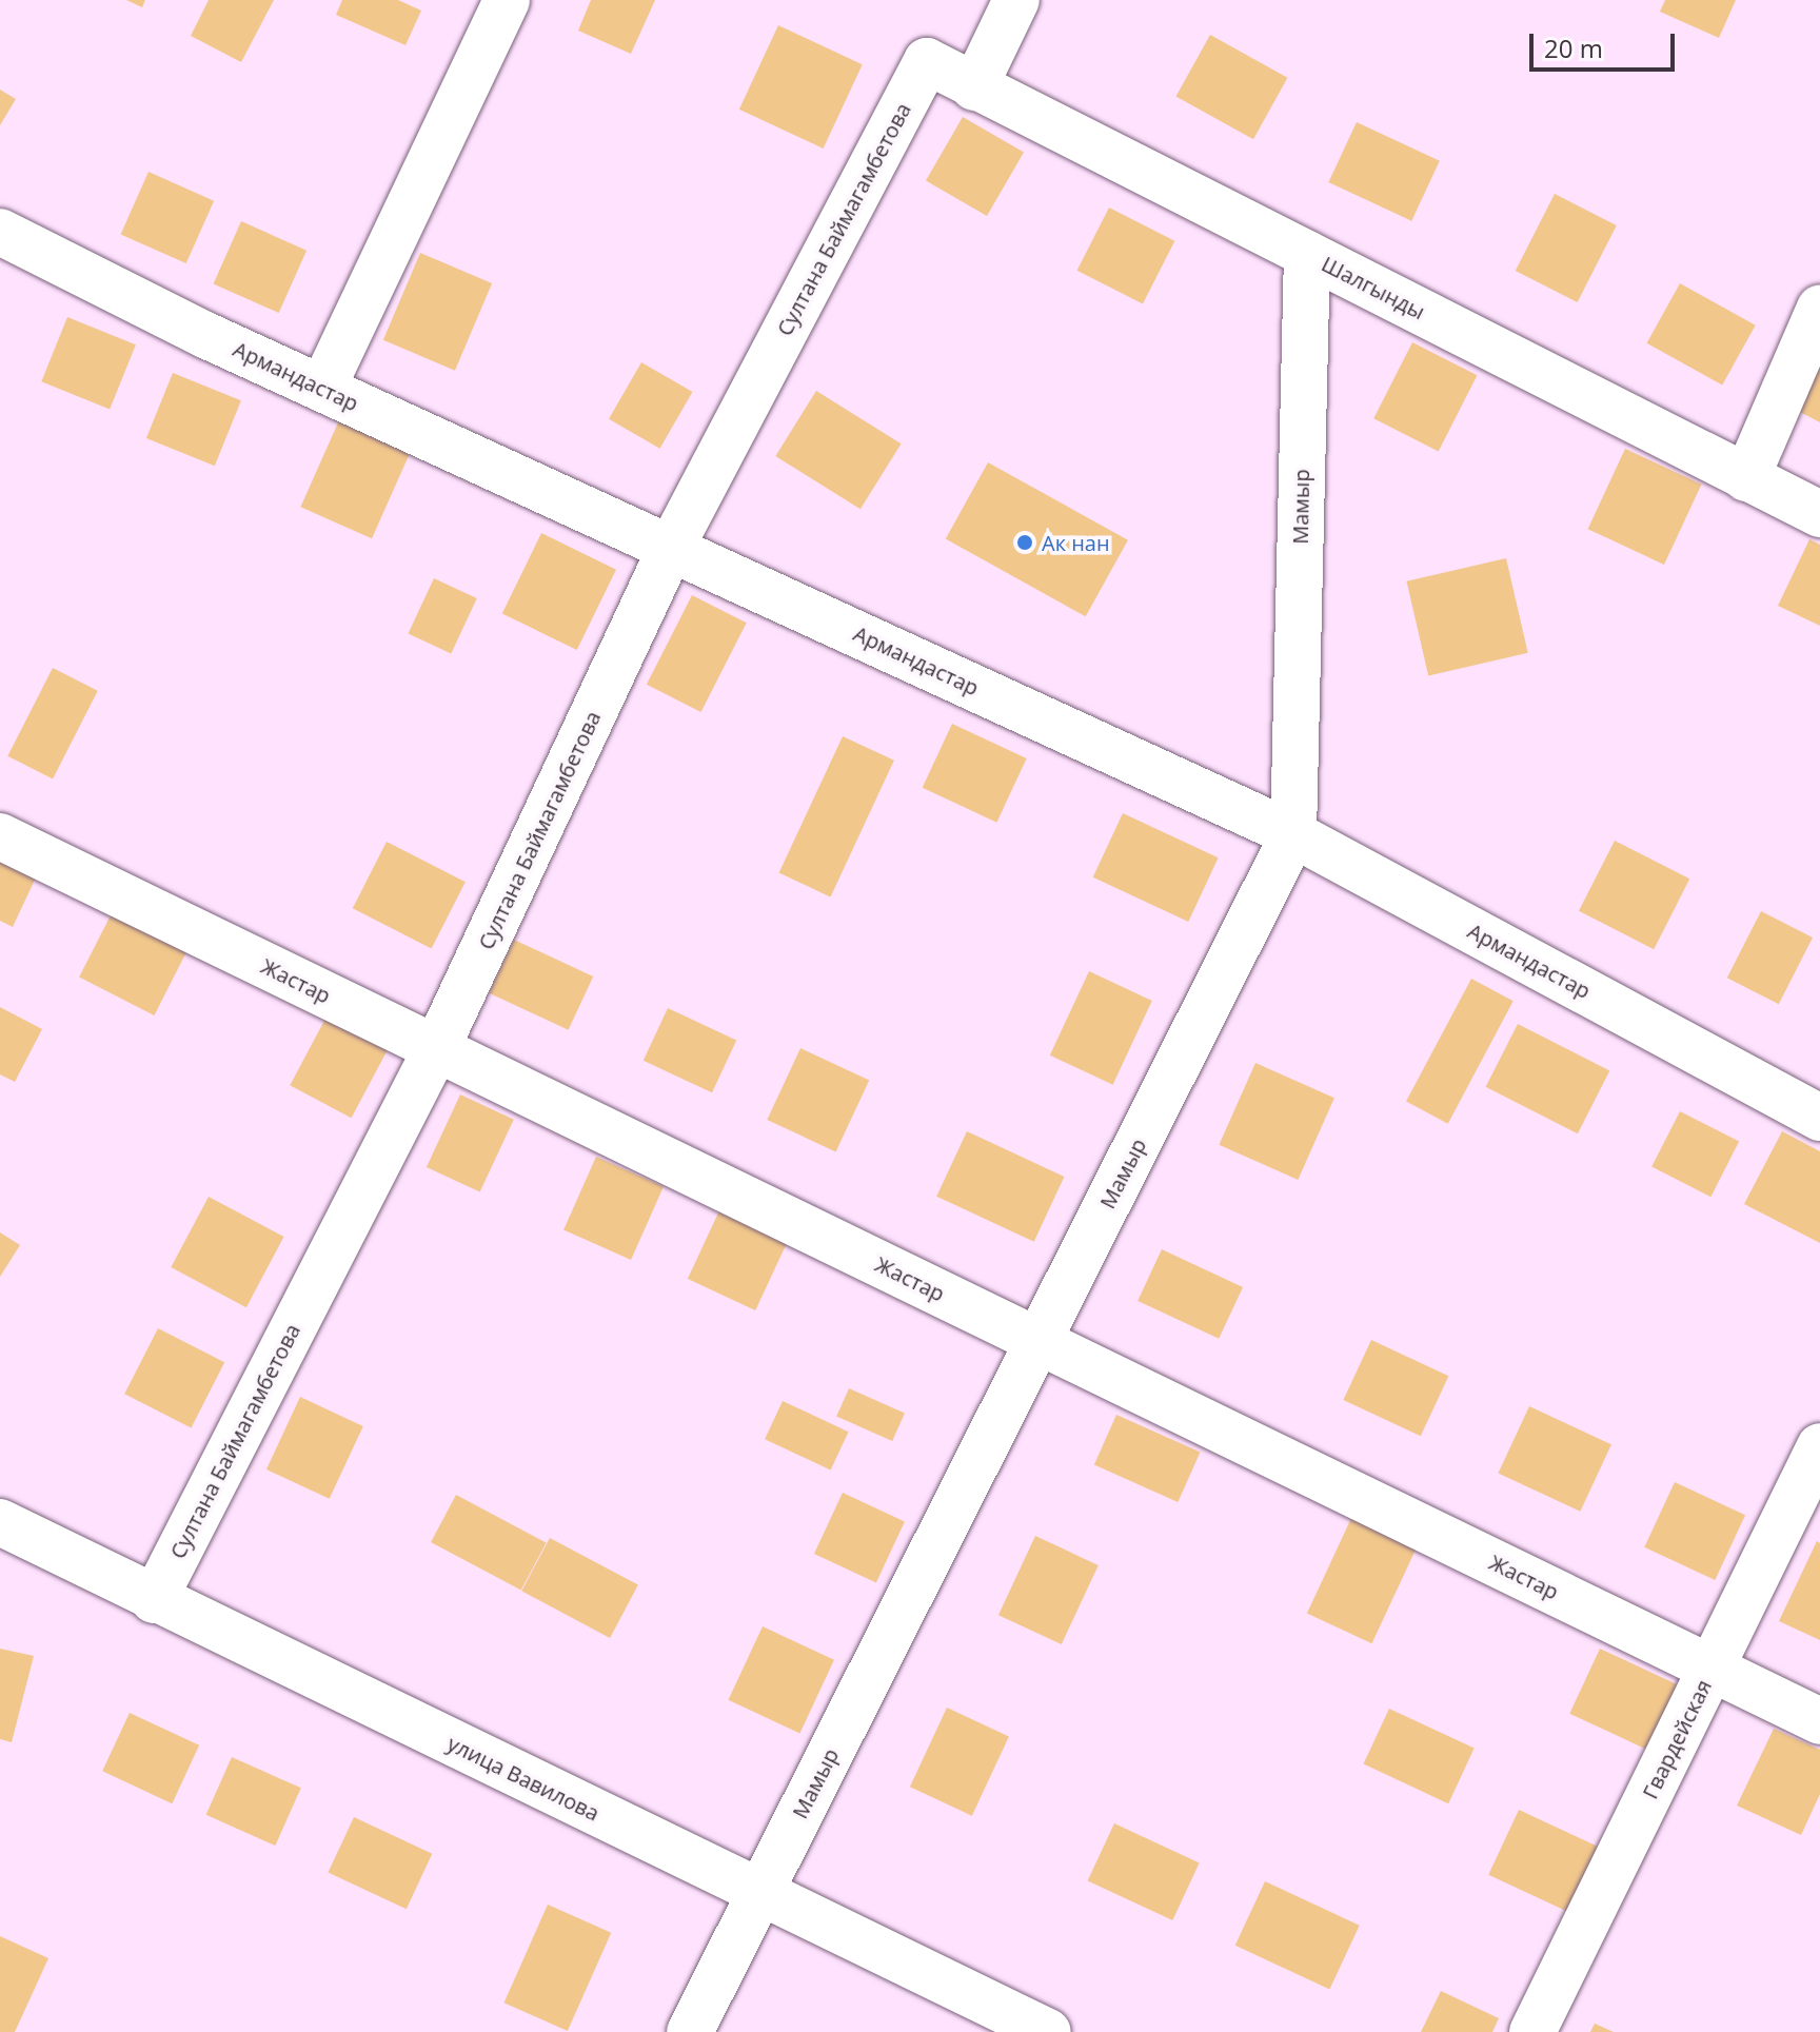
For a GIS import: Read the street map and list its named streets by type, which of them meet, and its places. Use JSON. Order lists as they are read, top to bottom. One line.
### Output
{"streets":{"street":["Султана Баймагамбетова","Шалгынды","Армандастар","Мамыр","Жастар","Гвардейская","улица Вавилова"]},"crossings":[["Султана Баймагамбетова","Шалгынды"],["Султана Баймагамбетова","Армандастар"],["Султана Баймагамбетова","Жастар"],["Султана Баймагамбетова","улица Вавилова"],["Шалгынды","Мамыр"],["Армандастар","Мамыр"],["Мамыр","Жастар"],["Мамыр","улица Вавилова"],["Жастар","Гвардейская"]],"places":["Ак нан"],"scale_bar":"20 m"}
